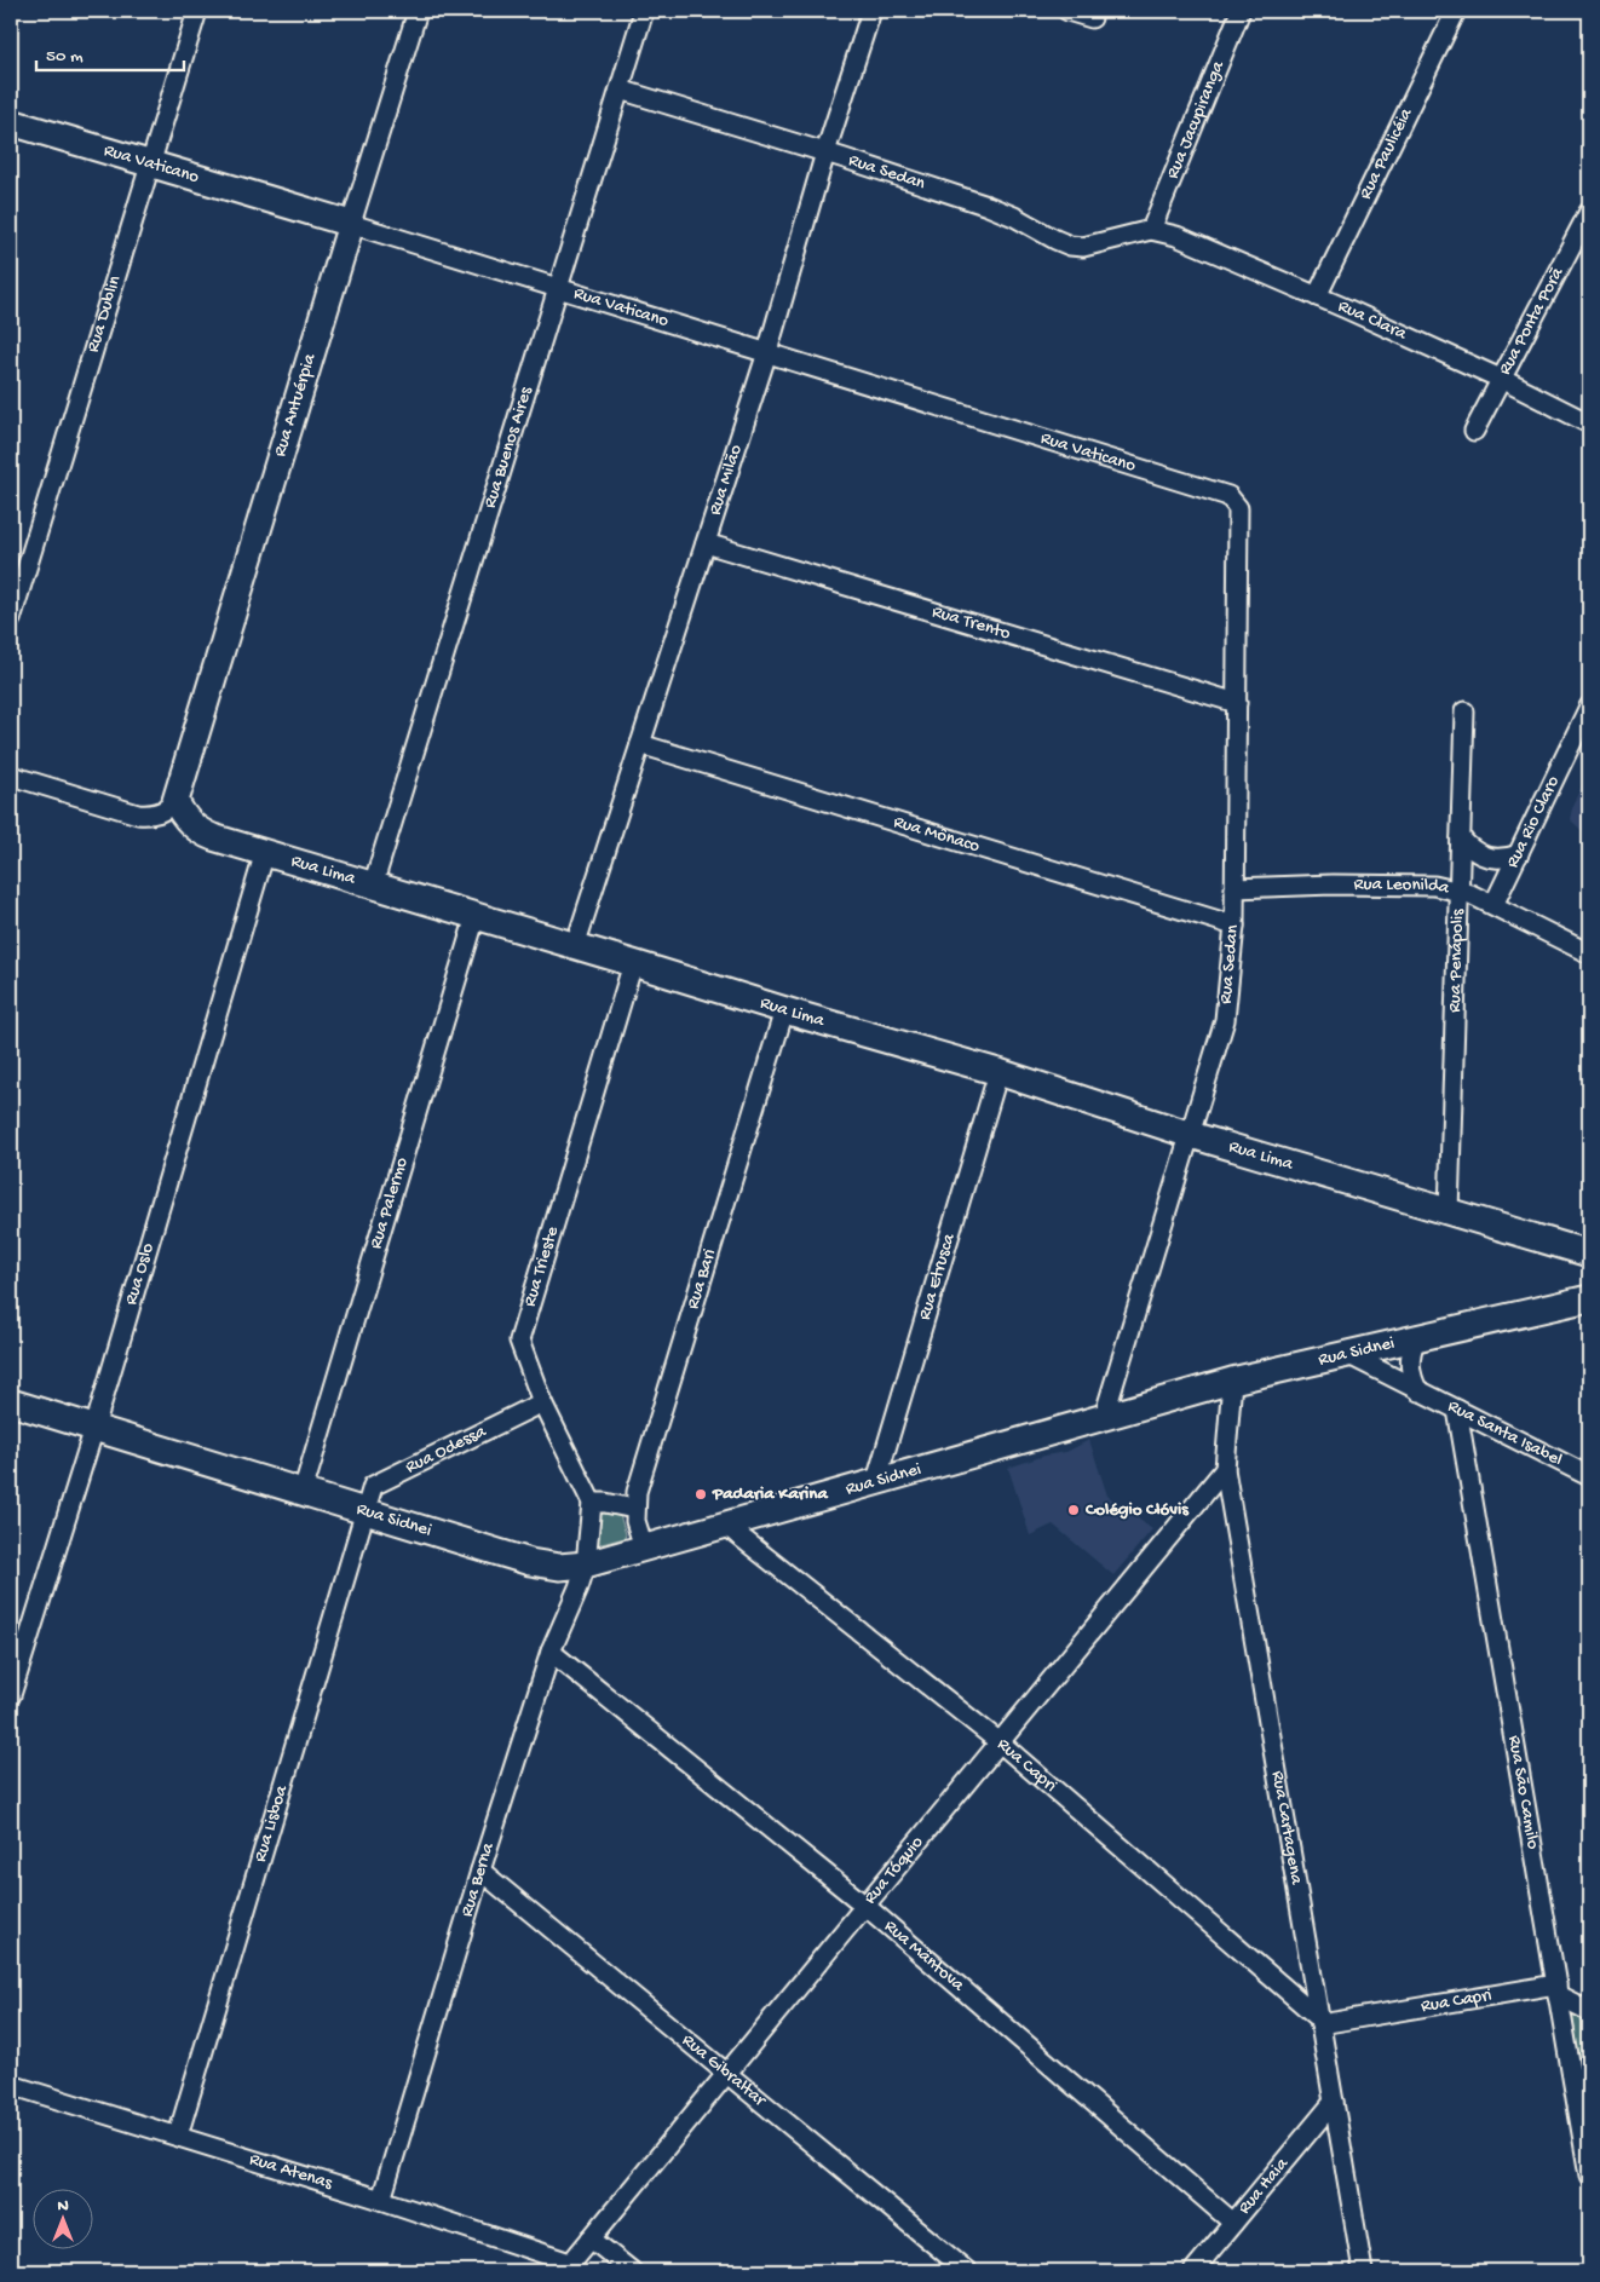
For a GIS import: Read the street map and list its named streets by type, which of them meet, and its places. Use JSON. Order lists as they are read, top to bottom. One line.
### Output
{"streets":{"main road":["Rua Vaticano","Rua Antuérpia","Rua Lima","Rua Sidnei"],"street":["Rua Jacupiranga","Rua Paulicéia","Rua Sedan","Rua Dublin","Rua Clara","Rua Ponta Porã","Rua Buenos Aires","Rua Milão","Rua Trento","Rua Rio Claro","Rua Mônaco","Rua Leonilda","Rua Penápolis","Rua Palermo","Rua Trieste","Rua Oslo","Rua Etrusca","Rua Bari","Rua Santa Isabel","Rua Odessa","Rua Capri","Rua São Camilo","Rua Lisboa","Rua Cartagena","Rua Tóquio","Rua Berna","Rua Mântova","Rua Gibraltar","Rua Atenas","Rua Haia"]},"crossings":[["Rua Jacupiranga","Rua Sedan"],["Rua Jacupiranga","Rua Clara"],["Rua Paulicéia","Rua Clara"],["Rua Vaticano","Rua Sedan"],["Rua Vaticano","Rua Dublin"],["Rua Vaticano","Rua Antuérpia"],["Rua Vaticano","Rua Buenos Aires"],["Rua Vaticano","Rua Milão"],["Rua Sedan","Rua Clara"],["Rua Sedan","Rua Buenos Aires"],["Rua Sedan","Rua Milão"],["Rua Sedan","Rua Trento"],["Rua Sedan","Rua Mônaco"],["Rua Sedan","Rua Lima"],["Rua Sedan","Rua Leonilda"],["Rua Sedan","Rua Sidnei"],["Rua Clara","Rua Ponta Porã"],["Rua Antuérpia","Rua Lima"],["Rua Buenos Aires","Rua Lima"],["Rua Milão","Rua Trento"],["Rua Milão","Rua Mônaco"],["Rua Milão","Rua Lima"],["Rua Rio Claro","Rua Leonilda"],["Rua Lima","Rua Penápolis"],["Rua Lima","Rua Palermo"],["Rua Lima","Rua Trieste"],["Rua Lima","Rua Oslo"],["Rua Lima","Rua Etrusca"],["Rua Lima","Rua Bari"],["Rua Leonilda","Rua Penápolis"],["Rua Palermo","Rua Sidnei"],["Rua Trieste","Rua Odessa"],["Rua Oslo","Rua Sidnei"],["Rua Etrusca","Rua Sidnei"],["Rua Bari","Rua Sidnei"],["Rua Sidnei","Rua Santa Isabel"],["Rua Sidnei","Rua Odessa"],["Rua Sidnei","Rua Capri"],["Rua Sidnei","Rua Lisboa"],["Rua Sidnei","Rua Cartagena"],["Rua Sidnei","Rua Berna"],["Rua Santa Isabel","Rua São Camilo"],["Rua Odessa","Rua Lisboa"],["Rua Capri","Rua São Camilo"],["Rua Capri","Rua Cartagena"],["Rua Capri","Rua Tóquio"],["Rua Lisboa","Rua Atenas"],["Rua Cartagena","Rua Tóquio"],["Rua Cartagena","Rua Haia"],["Rua Tóquio","Rua Mântova"],["Rua Tóquio","Rua Gibraltar"],["Rua Tóquio","Rua Atenas"],["Rua Berna","Rua Mântova"],["Rua Berna","Rua Gibraltar"],["Rua Berna","Rua Atenas"],["Rua Mântova","Rua Haia"]],"places":["Padaria Karina","Colégio Clóvis"],"scale_bar":"50 m","north":"top"}
